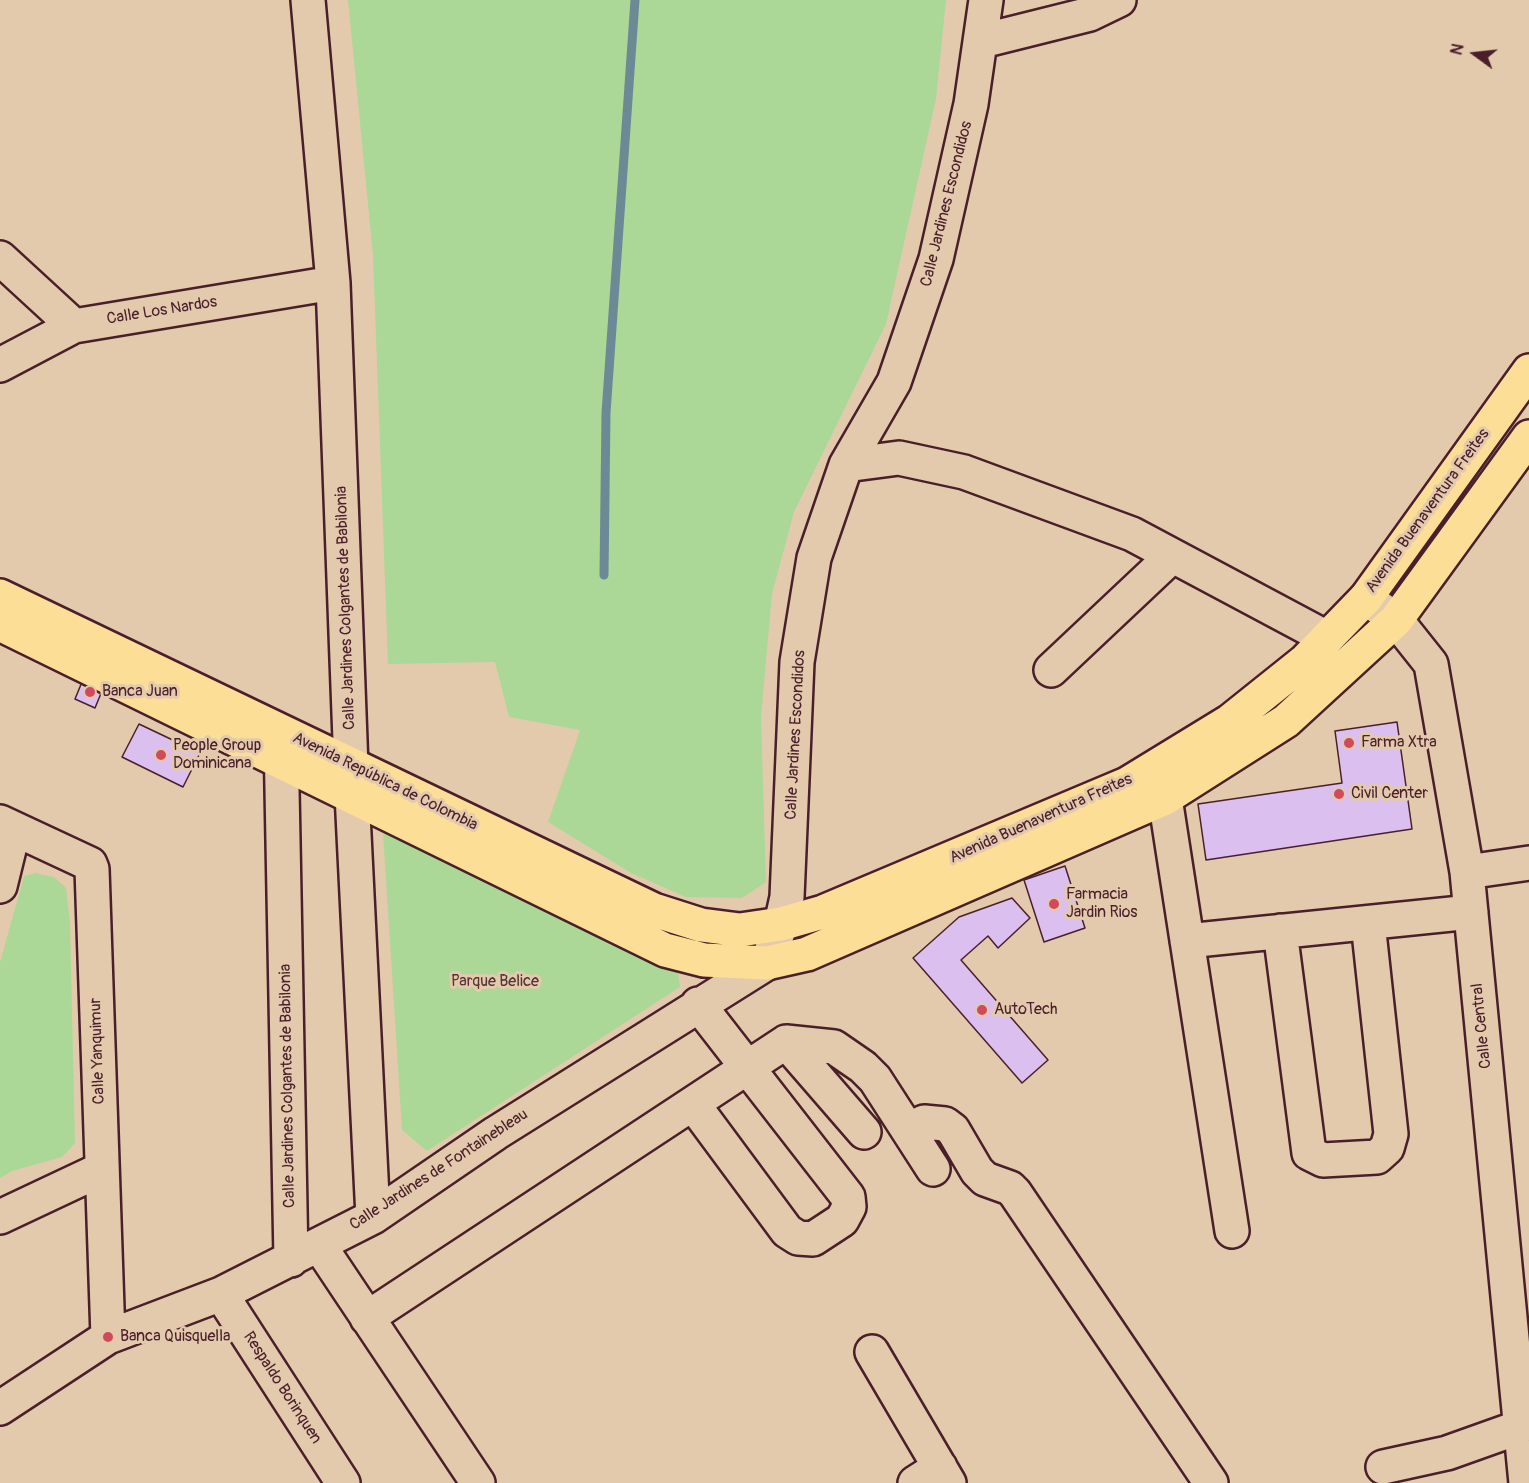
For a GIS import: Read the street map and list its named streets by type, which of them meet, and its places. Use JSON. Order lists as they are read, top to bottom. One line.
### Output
{"streets":{"main road":["Avenida Buenaventura Freites","Avenida República de Colombia"],"street":["Calle Jardines Escondidos","Calle Los Nardos","Calle Jardines Colgantes de Babilonia","Calle Central","Calle Yanquimur","Calle Jardines de Fontainebleau","Respaldo Borinquen"]},"crossings":[["Calle Jardines Escondidos","Avenida Buenaventura Freites"],["Calle Jardines Escondidos","Avenida República de Colombia"],["Calle Los Nardos","Calle Jardines Colgantes de Babilonia"],["Avenida Buenaventura Freites","Avenida República de Colombia"],["Avenida Buenaventura Freites","Calle Central"],["Avenida Buenaventura Freites","Calle Jardines de Fontainebleau"],["Calle Jardines Colgantes de Babilonia","Avenida República de Colombia"],["Calle Jardines Colgantes de Babilonia","Calle Jardines de Fontainebleau"],["Avenida República de Colombia","Calle Jardines de Fontainebleau"],["Calle Yanquimur","Calle Jardines de Fontainebleau"],["Calle Jardines de Fontainebleau","Respaldo Borinquen"]],"parks":["Parque Belice"],"places":["Banca Juan","Farma Xtra","People Group Dominicana","Civil Center","Farmacia Jardin Rios","AutoTech","Banca Quisquella"],"north":"left"}
